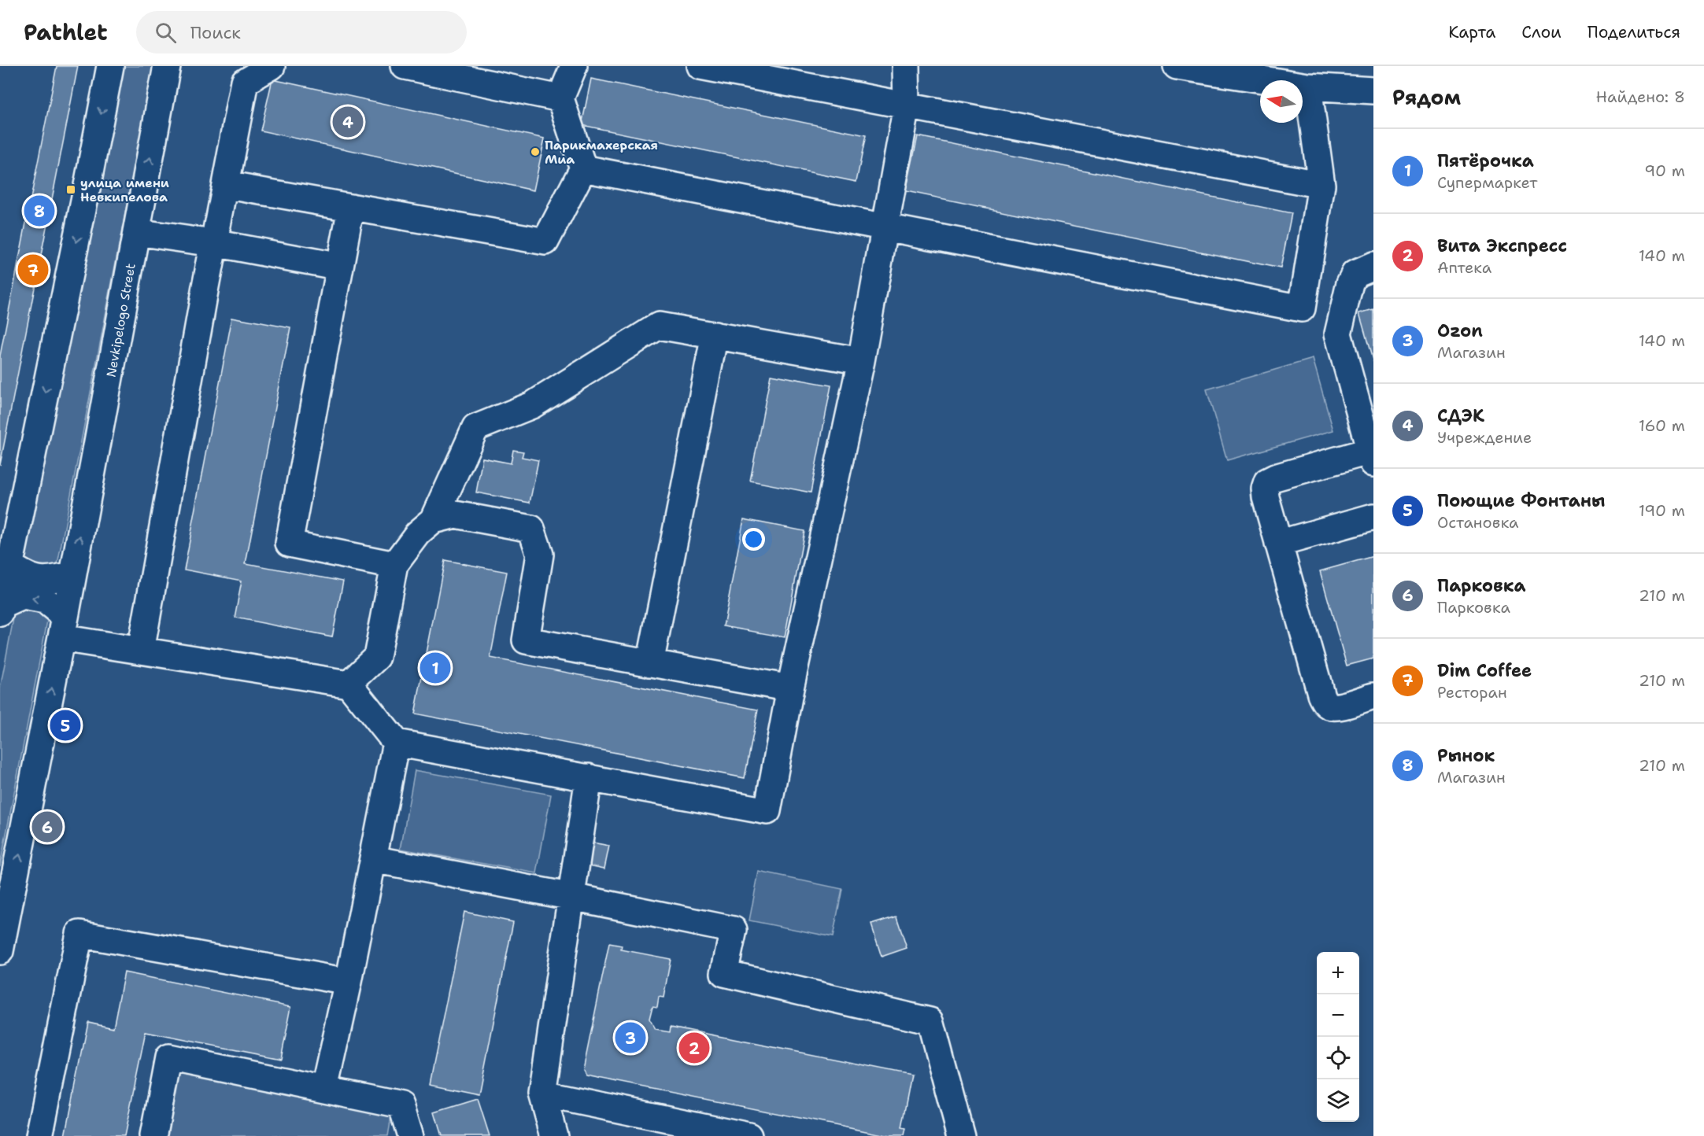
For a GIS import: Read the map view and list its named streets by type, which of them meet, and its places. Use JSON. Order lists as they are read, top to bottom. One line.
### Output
{"streets":{"street":["Nevkipelogo Street"]},"places":{"other":["Парикмахерская Миа"],"transit":["улица имени Невкипелова"]},"north":"left","page":{"header":"Pathlet","search":"Поиск","nav":["Карта","Слои","Поделиться"],"heading":["Рядом","Найдено: 8"],"pins":["4","8","7","1","5","6","3","2"],"list":[{"mark":"1","name":"Пятёрочка","note":"Супермаркет","value":"90 m"},{"mark":"2","name":"Вита Экспресс","note":"Аптека","value":"140 m"},{"mark":"3","name":"Ozon","note":"Магазин","value":"140 m"},{"mark":"4","name":"СДЭК","note":"Учреждение","value":"160 m"},{"mark":"5","name":"Поющие Фонтаны","note":"Остановка","value":"190 m"},{"mark":"6","name":"Парковка","note":"Парковка","value":"210 m"},{"mark":"7","name":"Dim Coffee","note":"Ресторан","value":"210 m"},{"mark":"8","name":"Рынок","note":"Магазин","value":"210 m"}],"map_buttons":["+","−"]}}
